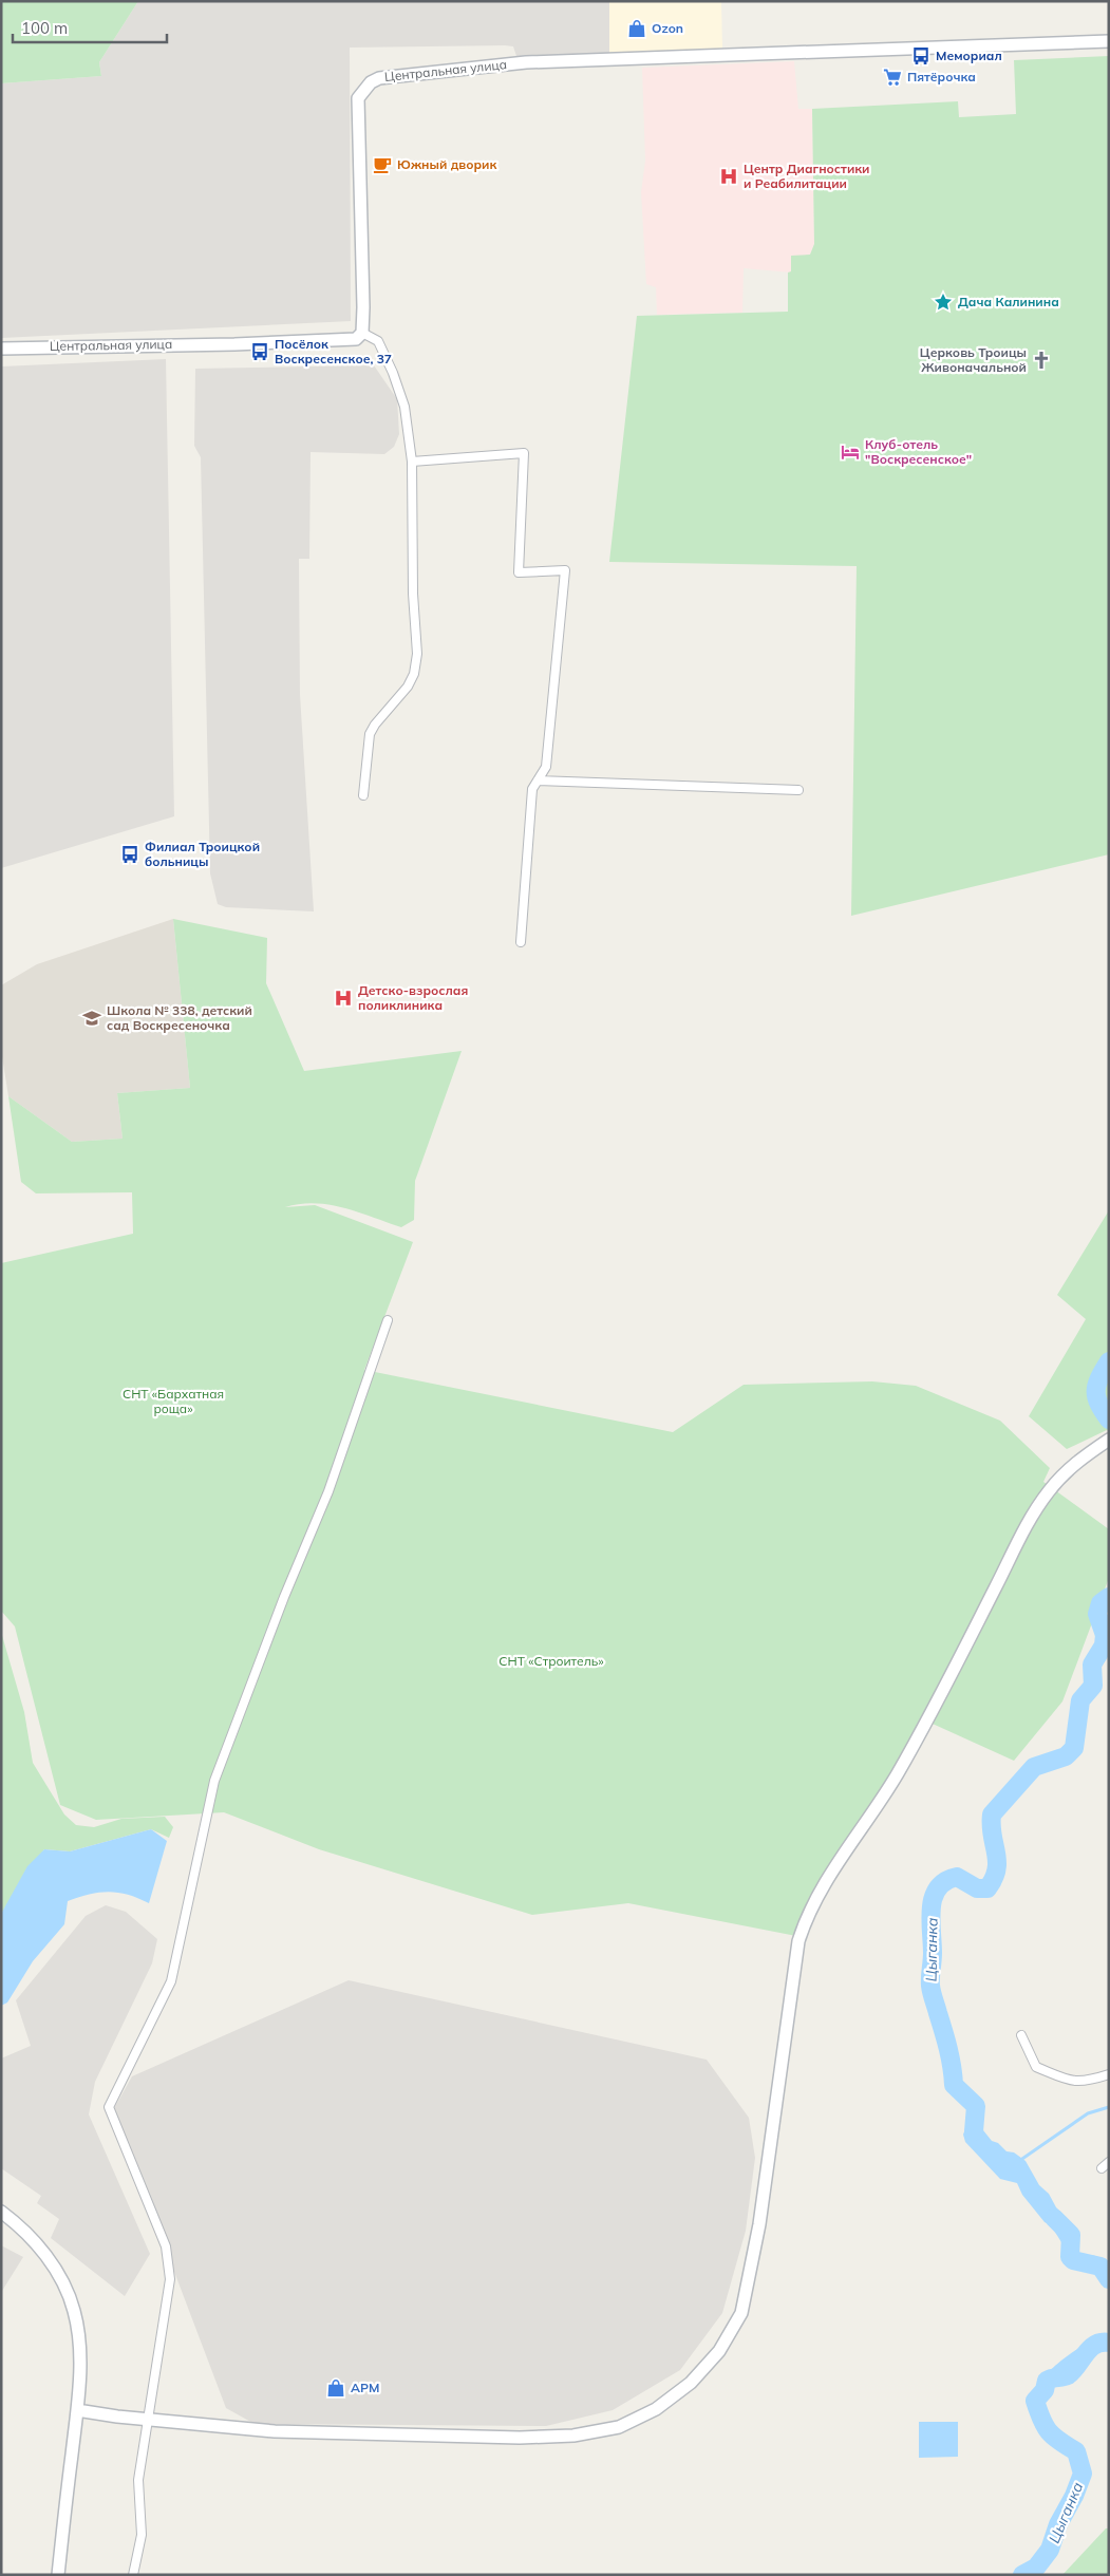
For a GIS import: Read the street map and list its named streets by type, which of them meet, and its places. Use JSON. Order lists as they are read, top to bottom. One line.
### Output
{"streets":{"main road":["Центральная улица"]},"water":["Цыганка"],"parks":["СНТ «Бархатная роща»","СНТ «Строитель»"],"places":{"shop":["Ozon","АРМ"],"bus stop":["Мемориал","Посёлок Воскресенское, 37","Филиал Троицкой больницы"],"supermarket":["Пятёрочка"],"cafe":["Южный дворик"],"hospital":["Центр Диагностики и Реабилитации","Детско-взрослая поликлиника"],"place":["Дача Калинина"],"church":["Церковь Троицы Живоначальной"],"hotel":["Клуб-отель \"Воскресенское\""],"school or university":["Школа № 338, детский сад Воскресеночка"]},"scale_bar":"100 m"}
